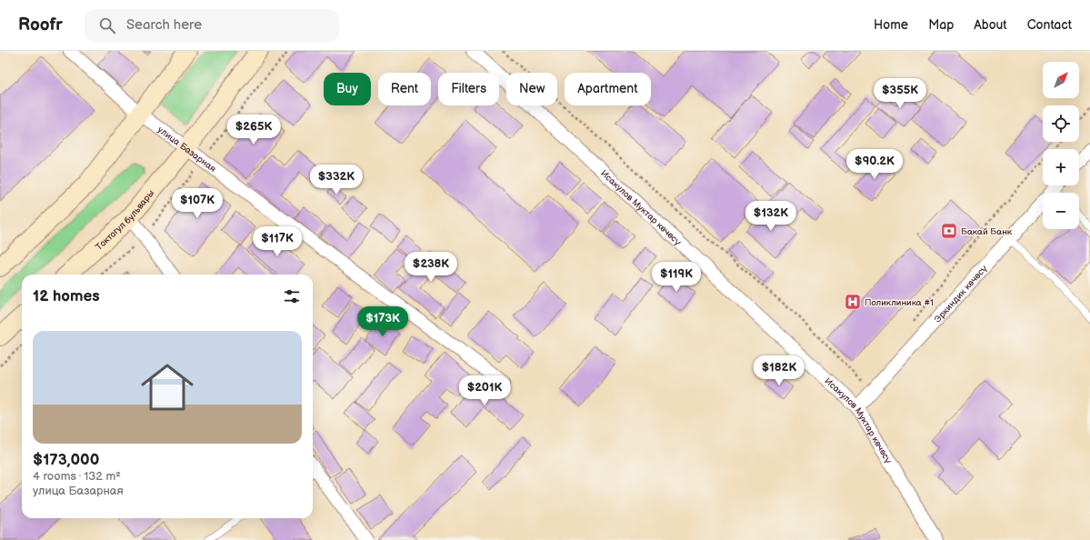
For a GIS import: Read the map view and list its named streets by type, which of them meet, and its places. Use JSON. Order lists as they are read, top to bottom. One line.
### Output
{"streets":{"street":["улица Базарная","Исакулов Муктар көчөсү","Токтогул бульвары","Эркиндик көчөсү"]},"crossings":[["улица Базарная","Токтогул бульвары"],["Исакулов Муктар көчөсү","Эркиндик көчөсү"]],"places":{"bank":["Бакай Банк"],"hospital":["Поликлиника #1"]},"north":"top right","page":{"header":"Roofr","search":"Search here","nav":["Home","Map","About","Contact"],"map_buttons":["+","−"],"chip":["Buy","Rent","Filters","New","Apartment"],"price":["$355K","$265K","$90.2K","$332K","$107K","$132K","$117K","$238K","$119K","$173K","$182K","$201K"],"heading":"12 homes","list":[{"name":"$173,000","note":"4 rooms · 132 m² · улица Базарная"}]}}
